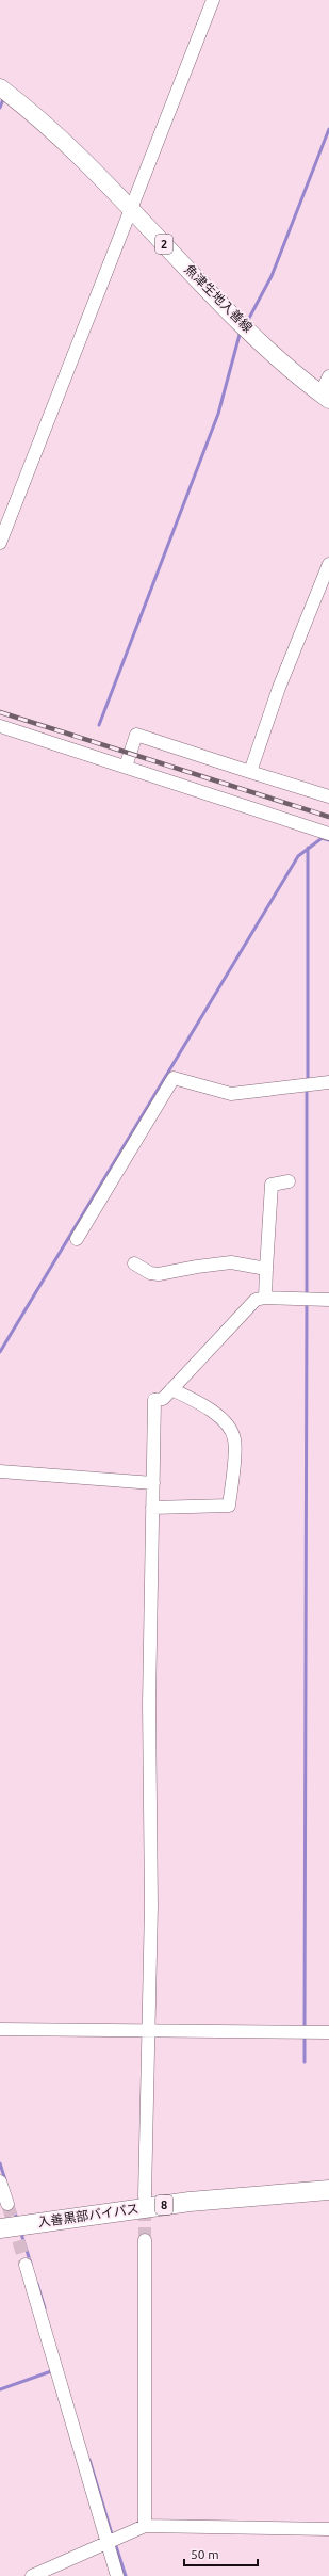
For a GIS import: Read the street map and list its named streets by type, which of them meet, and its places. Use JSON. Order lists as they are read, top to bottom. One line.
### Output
{"streets":{"highway":["8","入善黒部バイパス"],"main road":["2","魚津生地入善線"]},"scale_bar":"50 m"}
